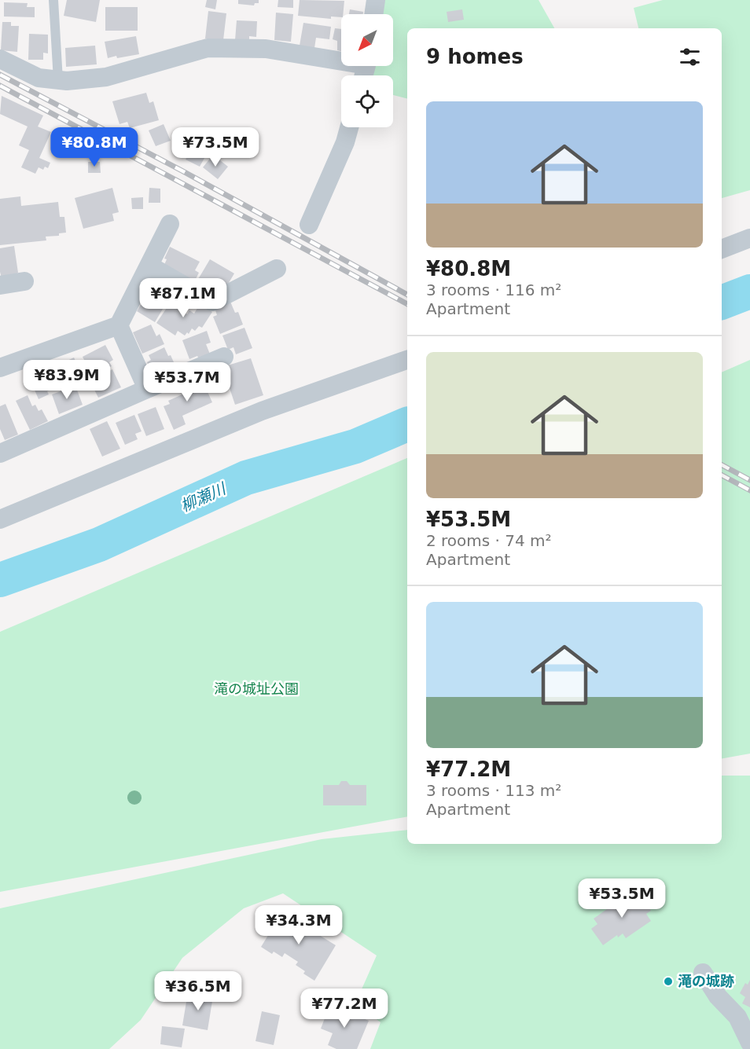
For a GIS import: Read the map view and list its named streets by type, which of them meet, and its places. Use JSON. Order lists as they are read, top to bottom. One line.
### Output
{"water":["柳瀬川"],"parks":["滝の城址公園"],"places":["滝の城跡"],"north":"bottom left","page":{"heading":"9 homes","list":[{"name":"¥80.8M","note":"3 rooms · 116 m² · Apartment"},{"name":"¥53.5M","note":"2 rooms · 74 m² · Apartment"},{"name":"¥77.2M","note":"3 rooms · 113 m² · Apartment"}],"price":["¥80.8M","¥73.5M","¥87.1M","¥83.9M","¥53.7M","¥53.5M","¥34.3M","¥36.5M","¥77.2M"]}}
